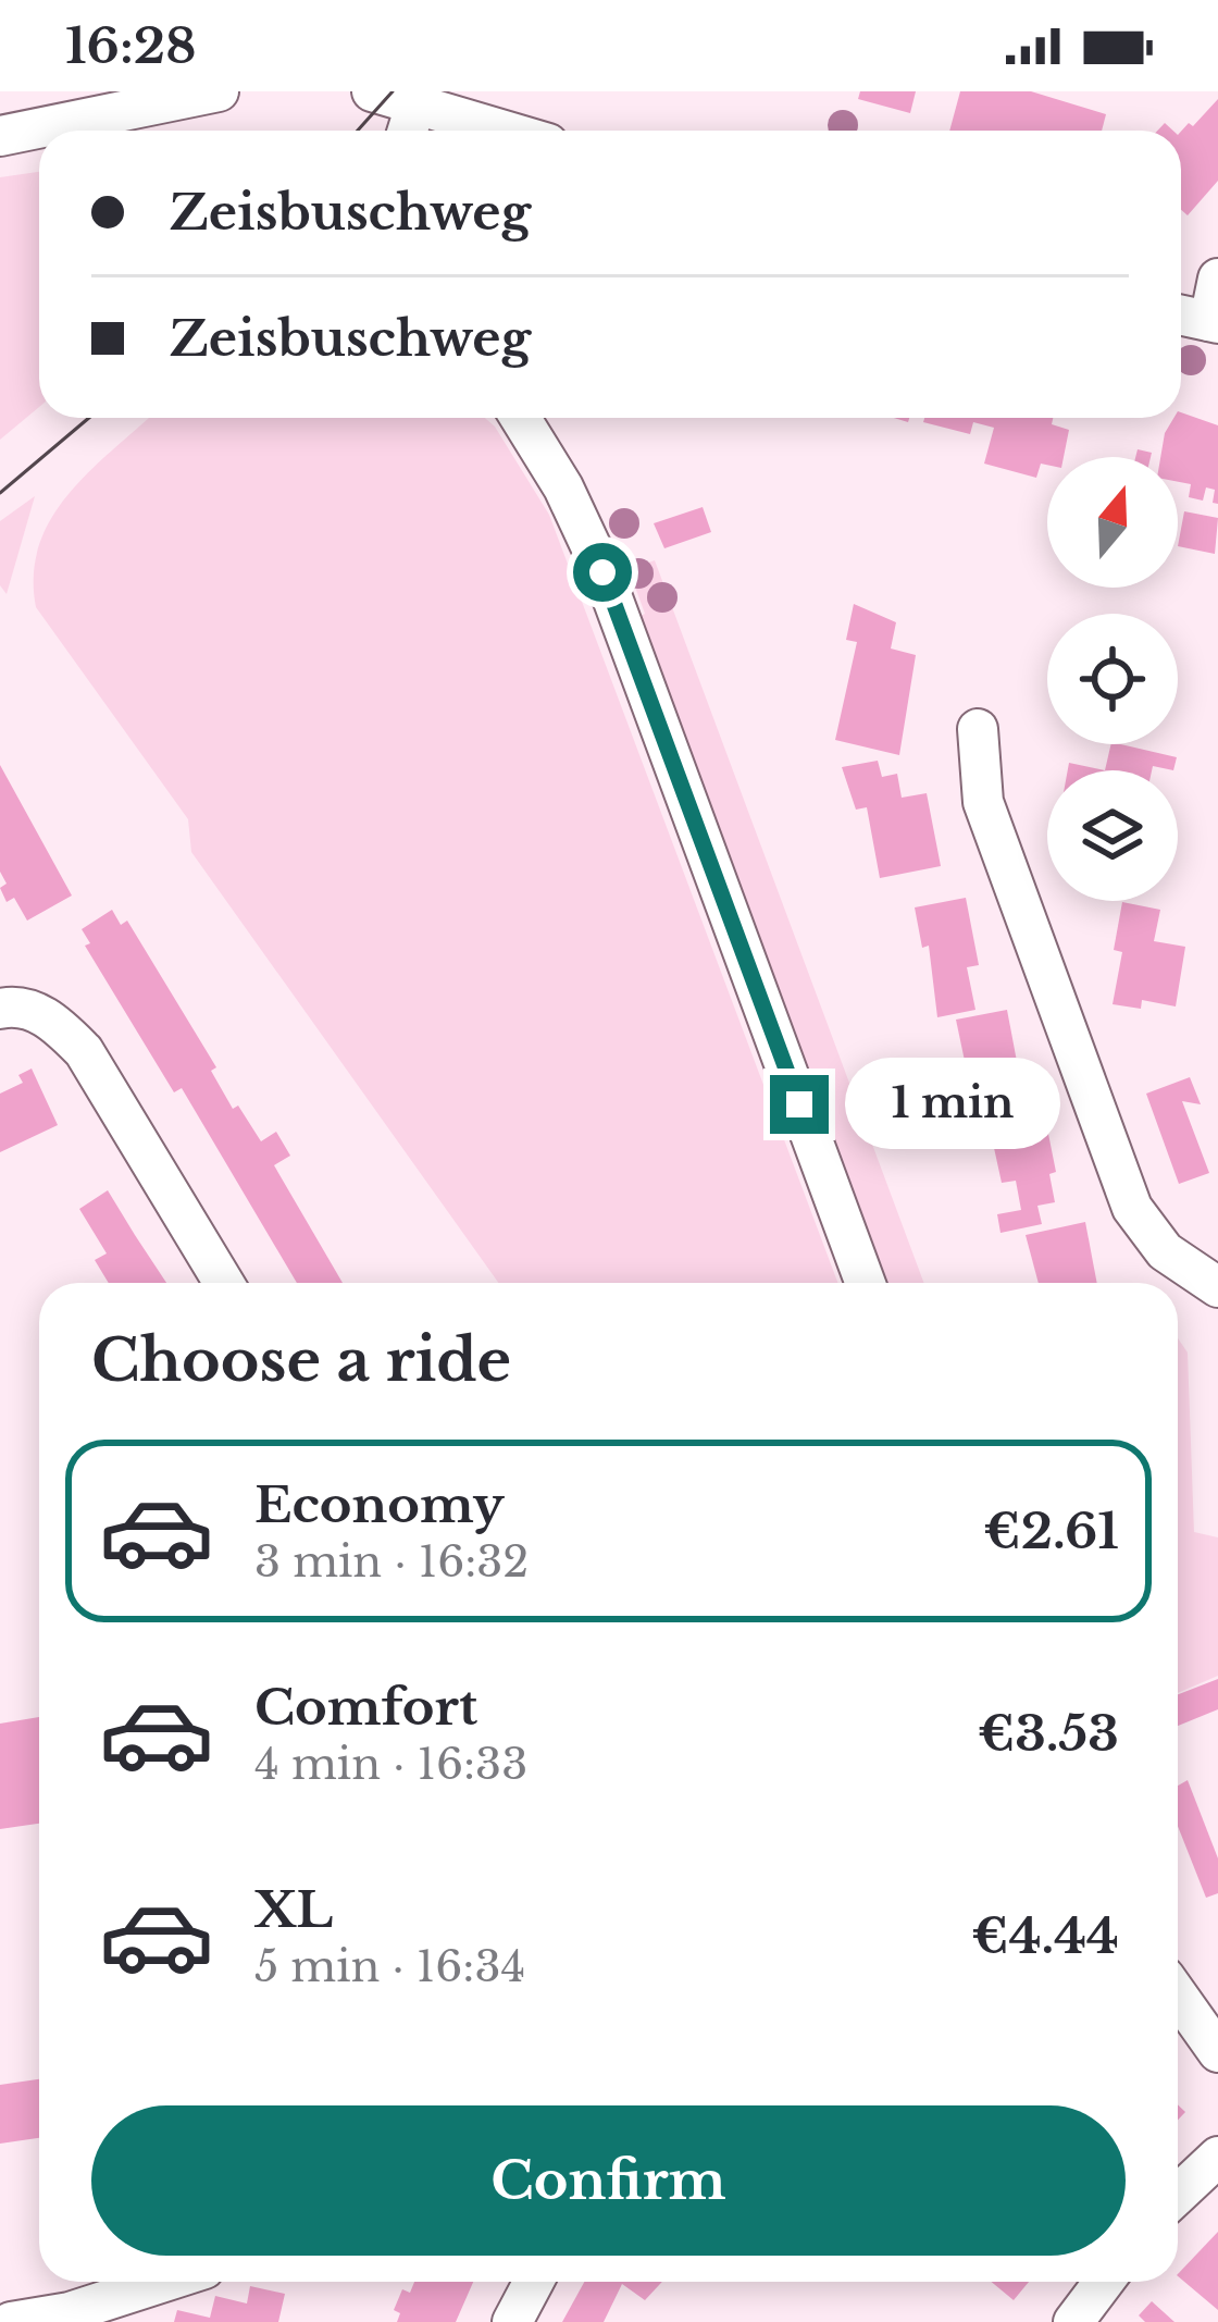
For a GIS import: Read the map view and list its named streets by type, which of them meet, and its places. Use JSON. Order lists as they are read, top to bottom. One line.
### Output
{"north":"top","page":{"status":"16:28","banner":["Zeisbuschweg","Zeisbuschweg"],"bubble":"1 min","heading":"Choose a ride","list":[{"name":"Economy","note":"3 min · 16:32","value":"€2.61"},{"name":"Comfort","note":"4 min · 16:33","value":"€3.53"},{"name":"XL","note":"5 min · 16:34","value":"€4.44"}],"buttons":"Confirm"}}
